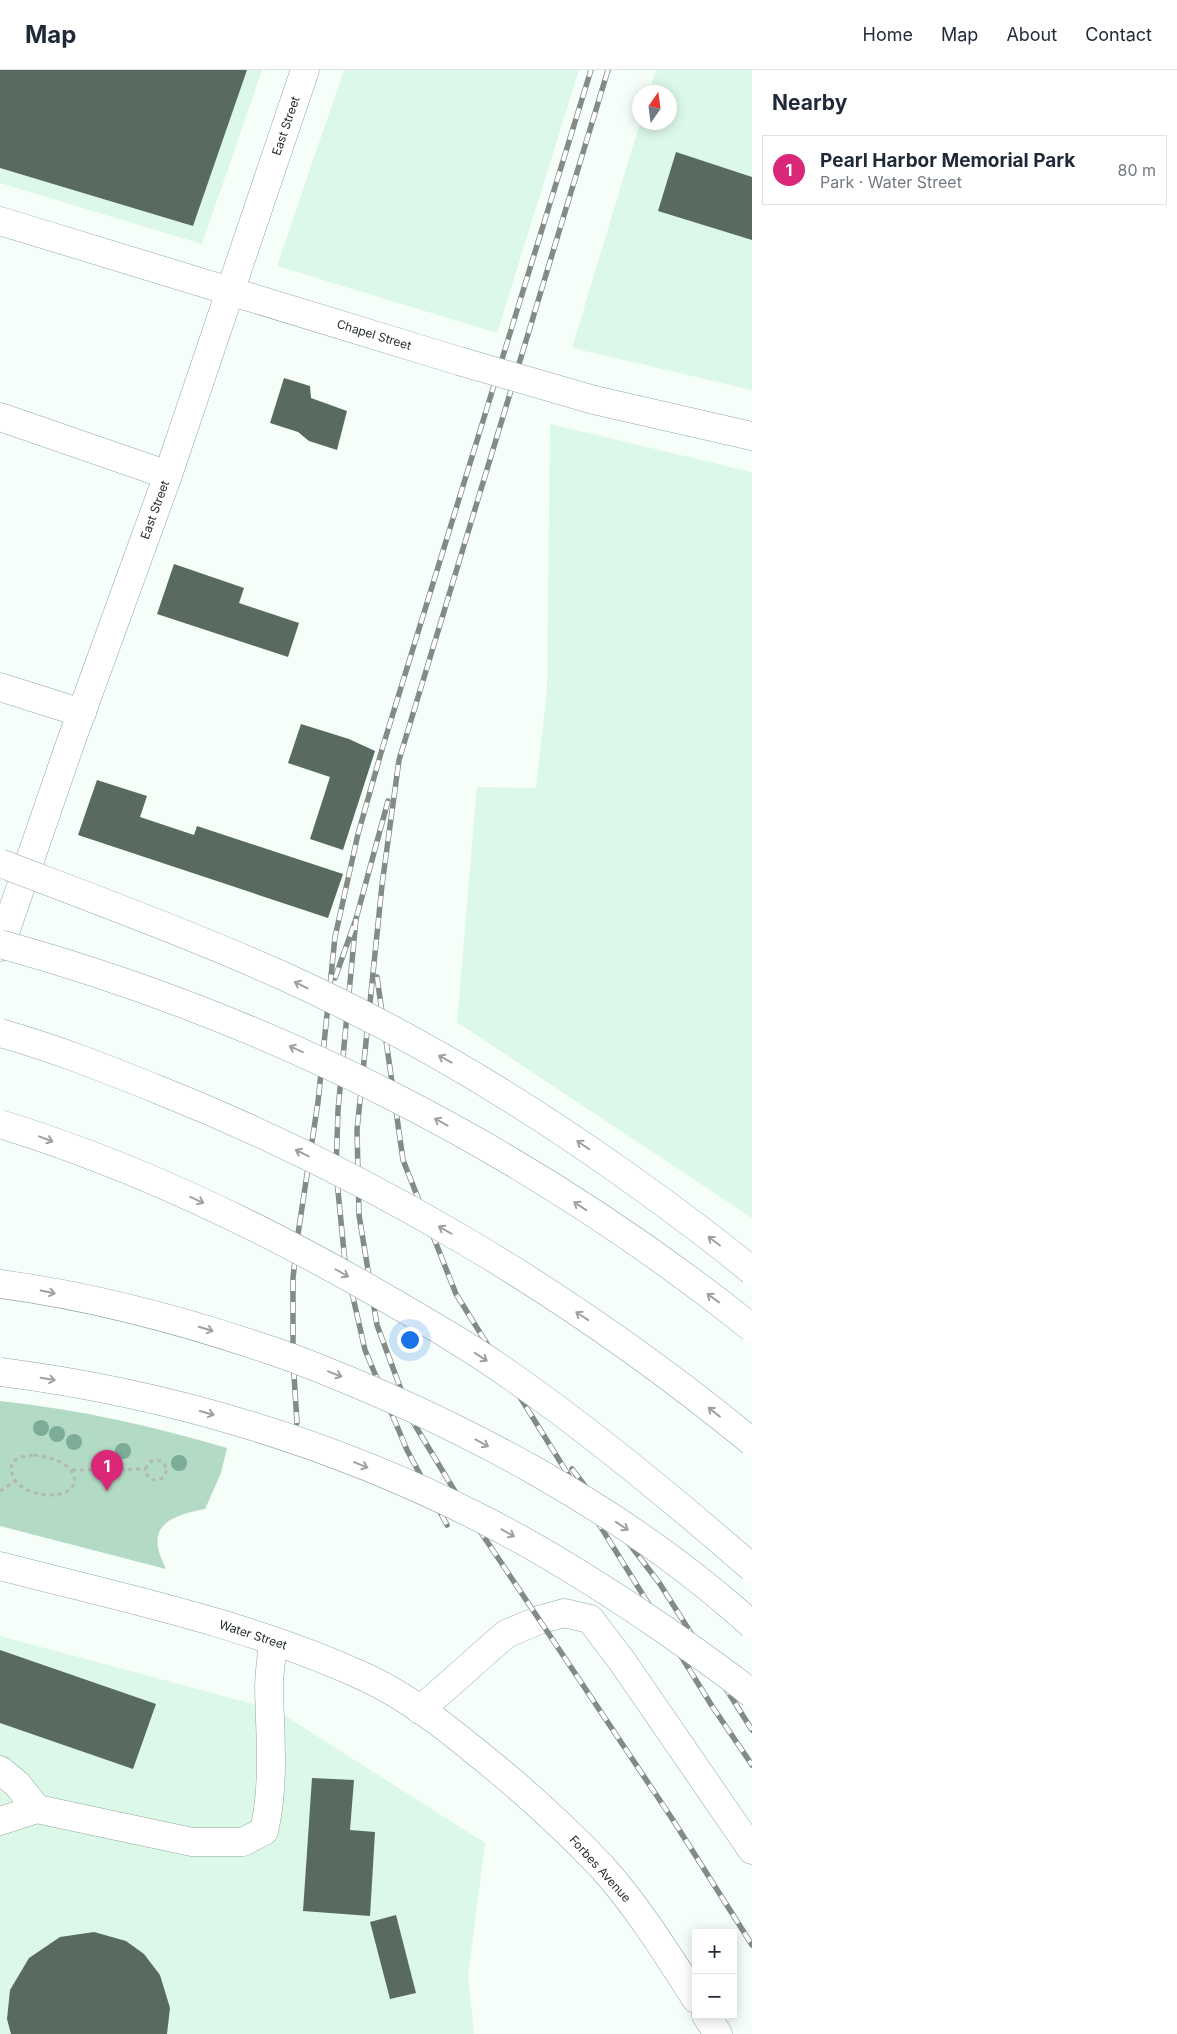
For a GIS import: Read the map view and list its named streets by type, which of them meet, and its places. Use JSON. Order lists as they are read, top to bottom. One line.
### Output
{"streets":{"main road":["East Street","Chapel Street","Water Street","Forbes Avenue"]},"crossings":[["East Street","Chapel Street"],["Water Street","Forbes Avenue"]],"north":"top","page":{"header":"Map","nav":["Home","Map","About","Contact"],"heading":"Nearby","list":[{"mark":"1","name":"Pearl Harbor Memorial Park","note":"Park · Water Street","value":"80 m"}],"pins":"1","map_buttons":["+","−"]}}
